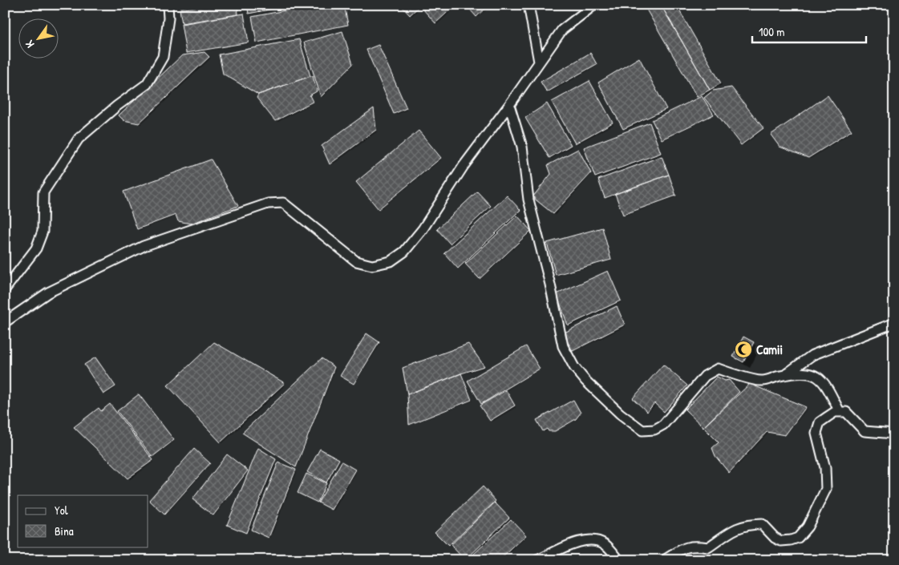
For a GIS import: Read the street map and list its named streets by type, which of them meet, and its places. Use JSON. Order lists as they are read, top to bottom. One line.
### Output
{"places":{"mosque":["Camii"]},"legend":["Yol","Bina"],"scale_bar":"100 m","north":"bottom left"}
